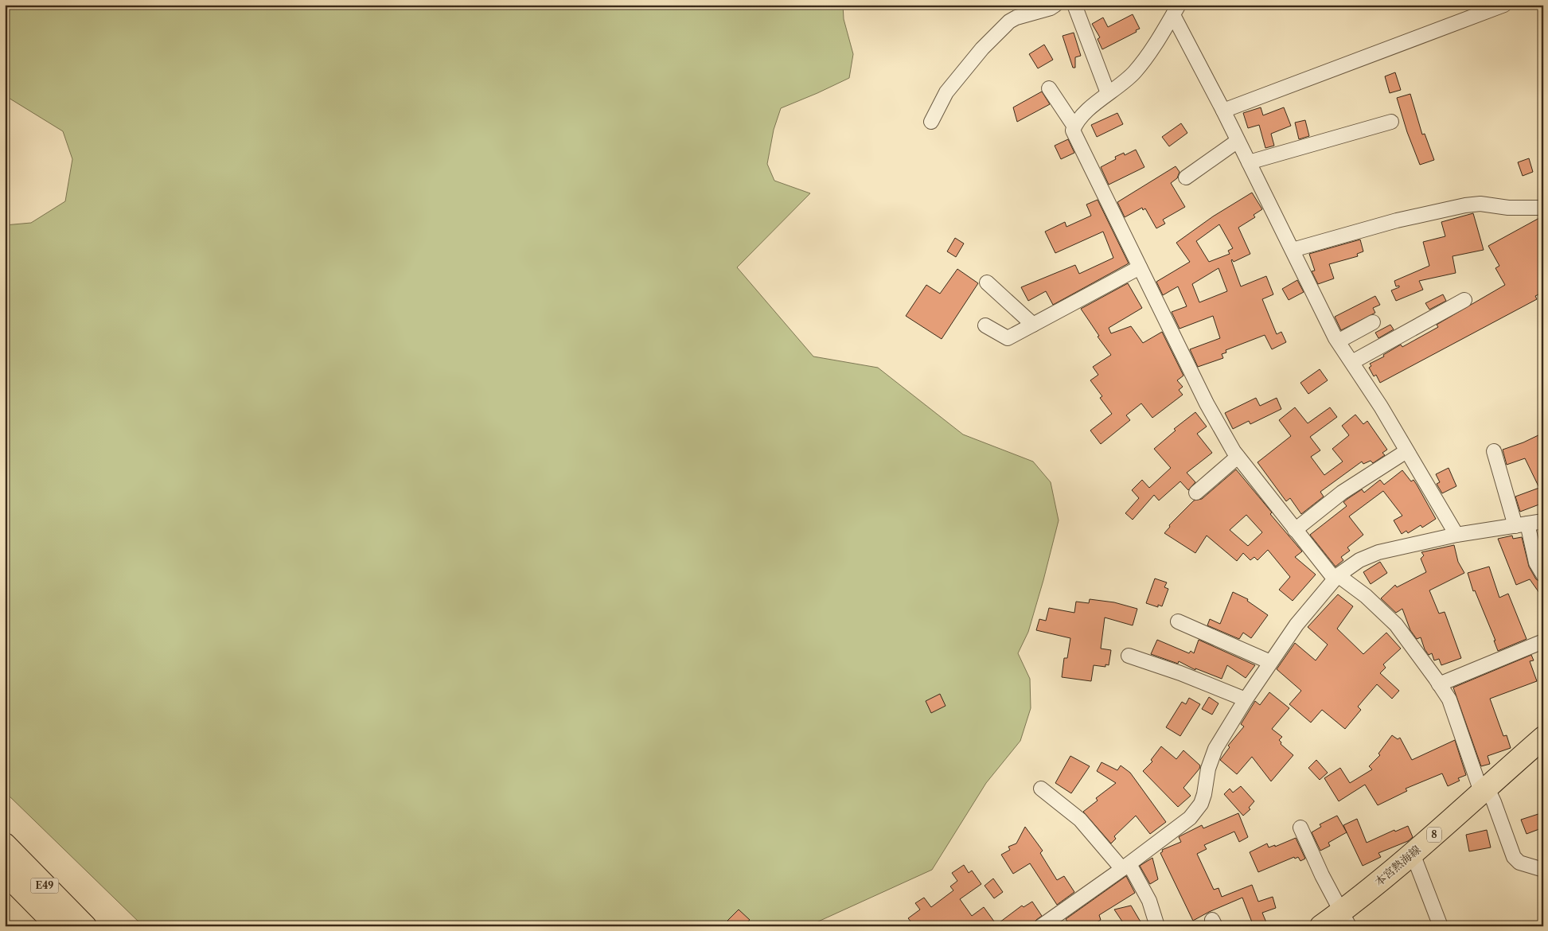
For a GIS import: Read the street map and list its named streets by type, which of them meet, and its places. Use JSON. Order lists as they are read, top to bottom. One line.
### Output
{"streets":{"main road":["8","本宮熱海線","E49"]}}
